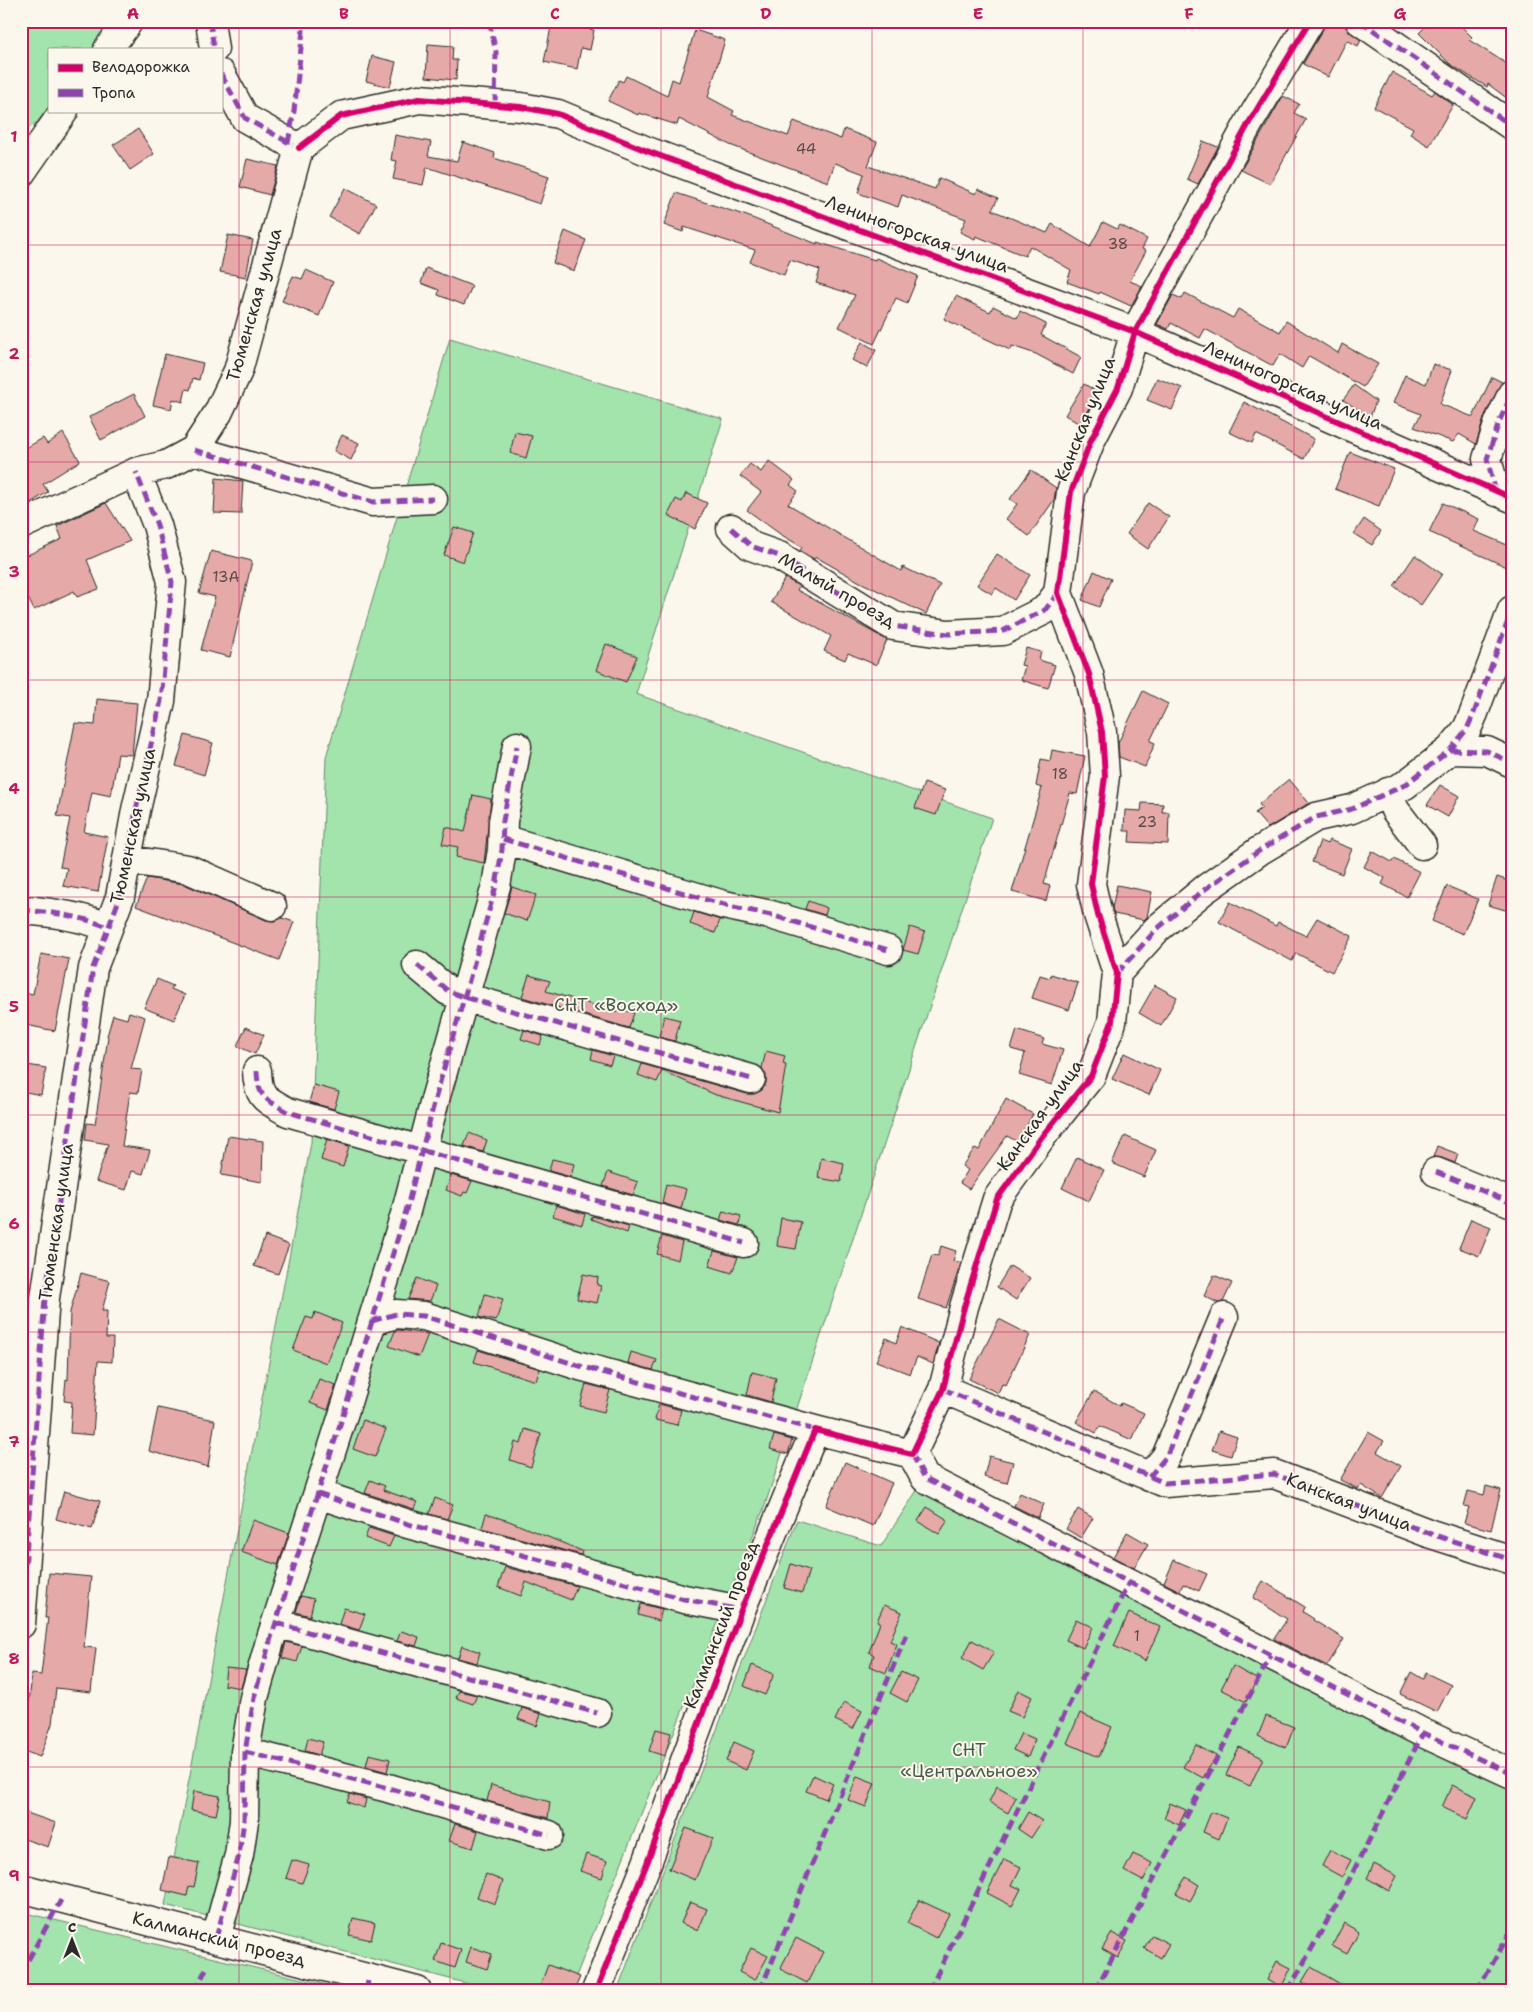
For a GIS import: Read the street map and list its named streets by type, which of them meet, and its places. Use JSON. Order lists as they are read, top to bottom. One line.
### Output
{"streets":{"street":["Лениногорская улица","Тюменская улица","Канская улица","Малый проезд","Калманский проезд"]},"crossings":[["Лениногорская улица","Тюменская улица"],["Лениногорская улица","Канская улица"],["Канская улица","Малый проезд"]],"parks":["СНТ «Восход»","СНТ «Центральное»"],"house_numbers":["44","38","13А","18","23","1"],"legend":["Велодорожка","Тропа"],"north":"top","grid":{"columns":["A","B","C","D","E","F","G"],"rows":["1","2","3","4","5","6","7","8","9"]}}
